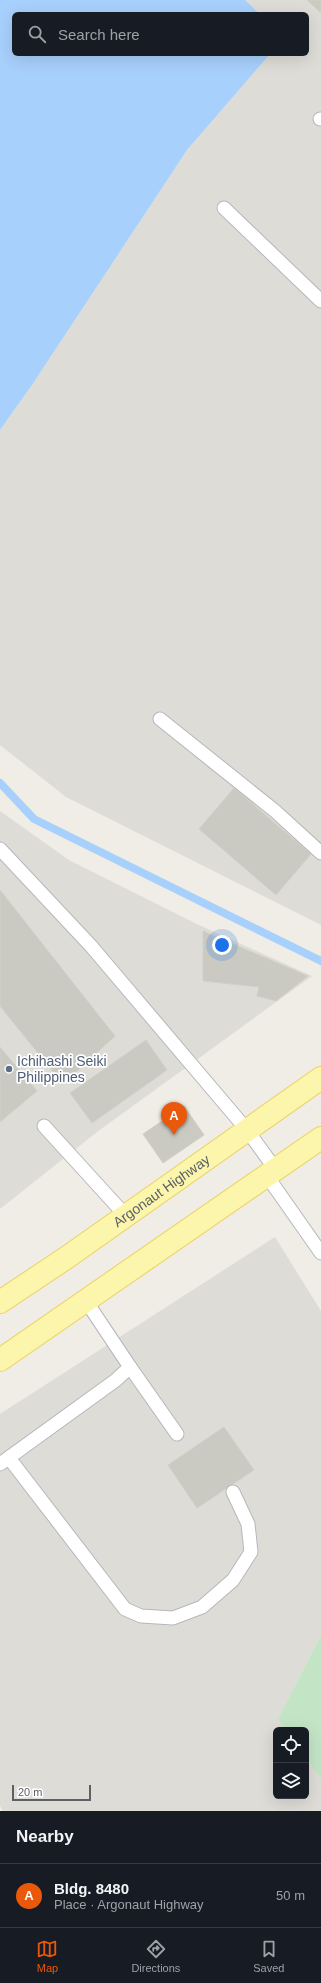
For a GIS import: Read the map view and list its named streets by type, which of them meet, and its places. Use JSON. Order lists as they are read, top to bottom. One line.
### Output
{"streets":{"main road":["Argonaut Highway"]},"places":["Ichihashi Seiki Philippines"],"scale_bar":"20 m","page":{"search":"Search here","pins":"A","scale":"20 m","heading":"Nearby","list":[{"mark":"A","name":"Bldg. 8480","note":"Place · Argonaut Highway","value":"50 m"}],"nav":["Map","Directions","Saved"]}}
